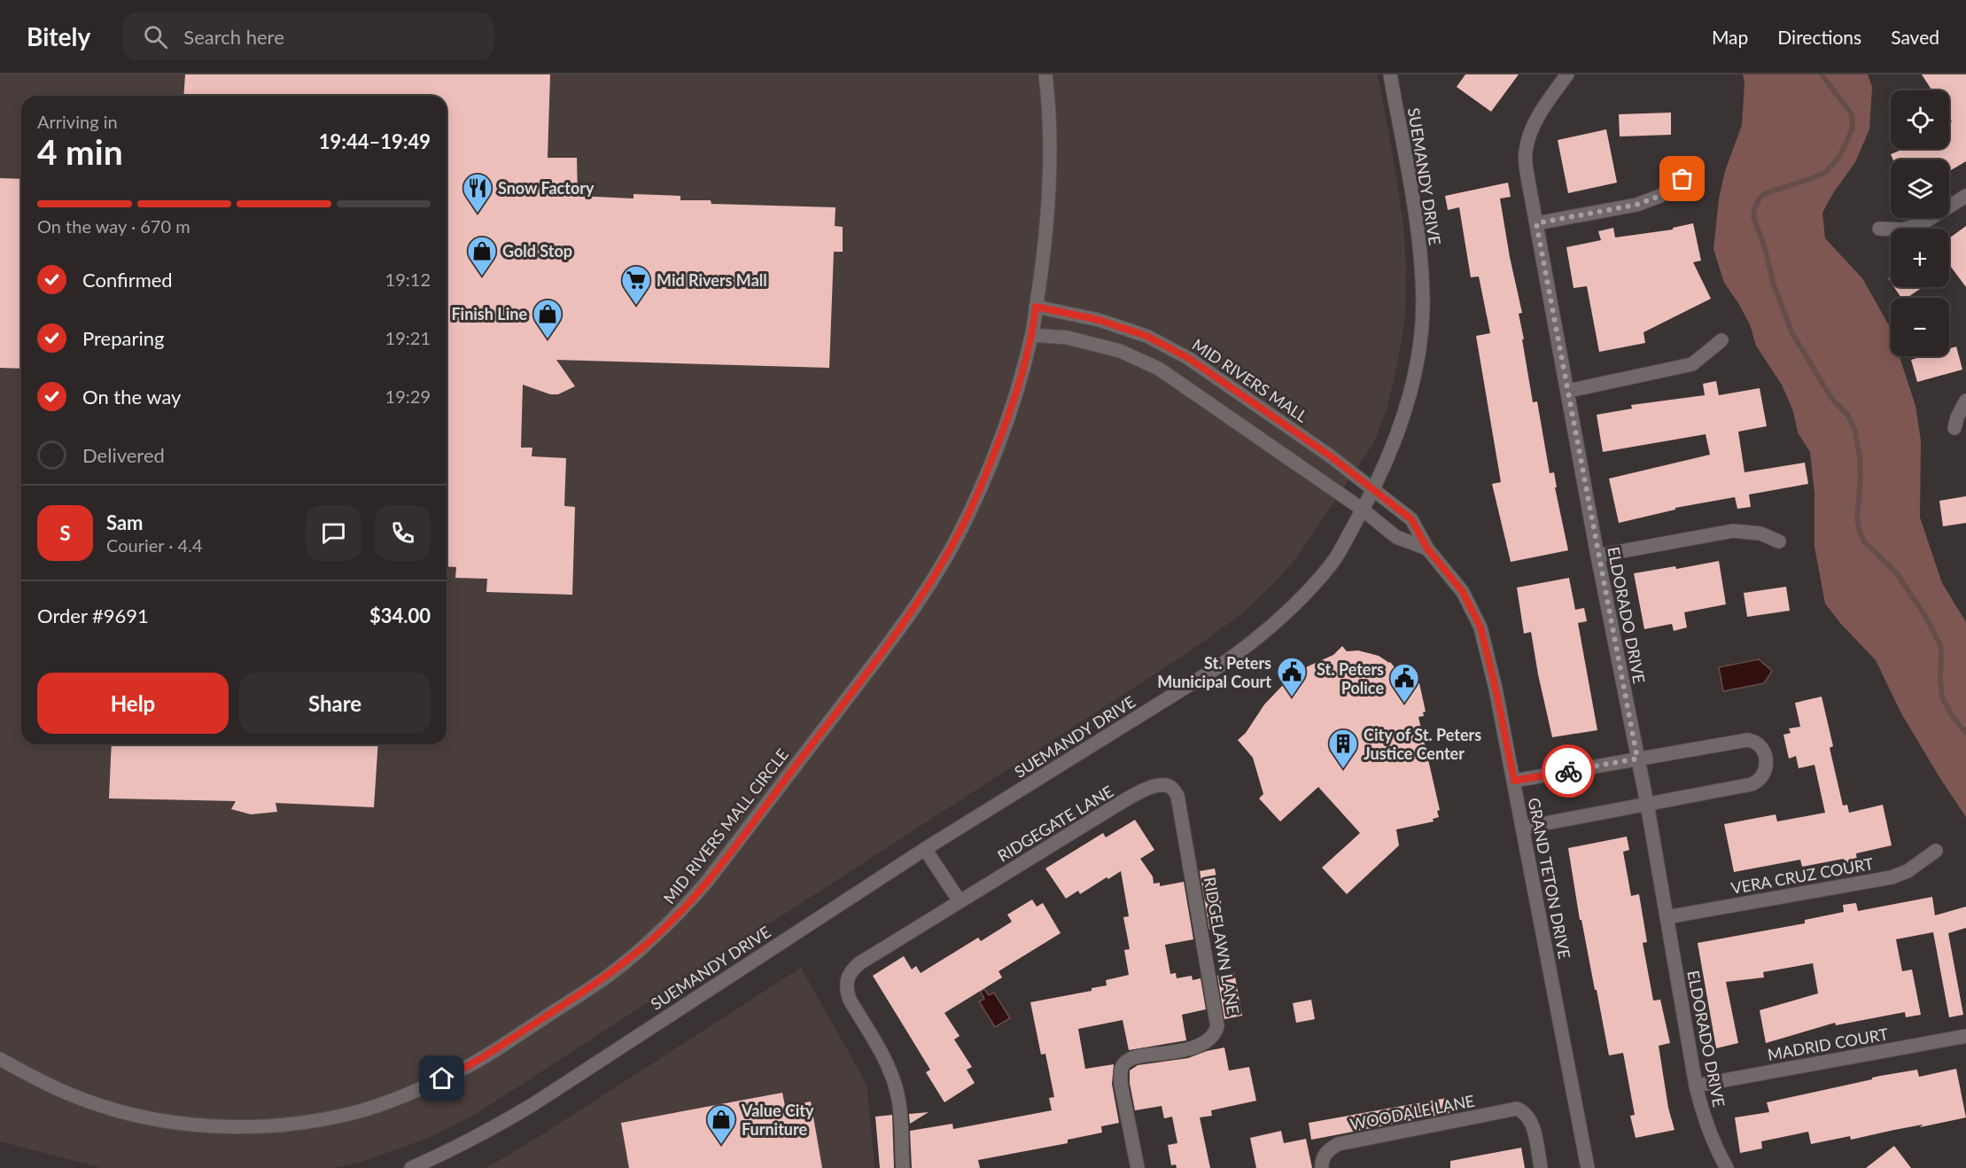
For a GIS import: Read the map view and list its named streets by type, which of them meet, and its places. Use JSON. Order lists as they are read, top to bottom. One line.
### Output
{"streets":{"street":["SUEMANDY DRIVE","MID RIVERS MALL","ELDORADO DRIVE","RIDGEGATE LANE","MID RIVERS MALL CIRCLE","VERA CRUZ COURT","GRAND TETON DRIVE","RIDGELAWN LANE","MADRID COURT","WOODALE LANE"]},"crossings":[["SUEMANDY DRIVE","MID RIVERS MALL"],["SUEMANDY DRIVE","GRAND TETON DRIVE"],["MID RIVERS MALL","MID RIVERS MALL CIRCLE"],["MID RIVERS MALL","GRAND TETON DRIVE"],["ELDORADO DRIVE","VERA CRUZ COURT"],["ELDORADO DRIVE","MADRID COURT"],["RIDGEGATE LANE","RIDGELAWN LANE"]],"places":{"restaurant":["Snow Factory"],"shop":["Gold Stop","Finish Line","Value City Furniture"],"supermarket":["Mid Rivers Mall"],"public building":["St. Peters Municipal Court","St. Peters Police"],"building":["City of St. Peters Justice Center"]},"page":{"header":"Bitely","search":"Search here","nav":["Map","Directions","Saved"],"map_buttons":["+","−"],"heading":["4 min","Arriving in","19:44–19:49"],"panel":["Sam","Courier · 4.4","Order #9691","$34.00"],"bar":"On the way · 670 m","list":[["Confirmed","19:12"],["Preparing","19:21"],["On the way","19:29"],"Delivered"],"round":"S","buttons":["Help","Share"]}}
